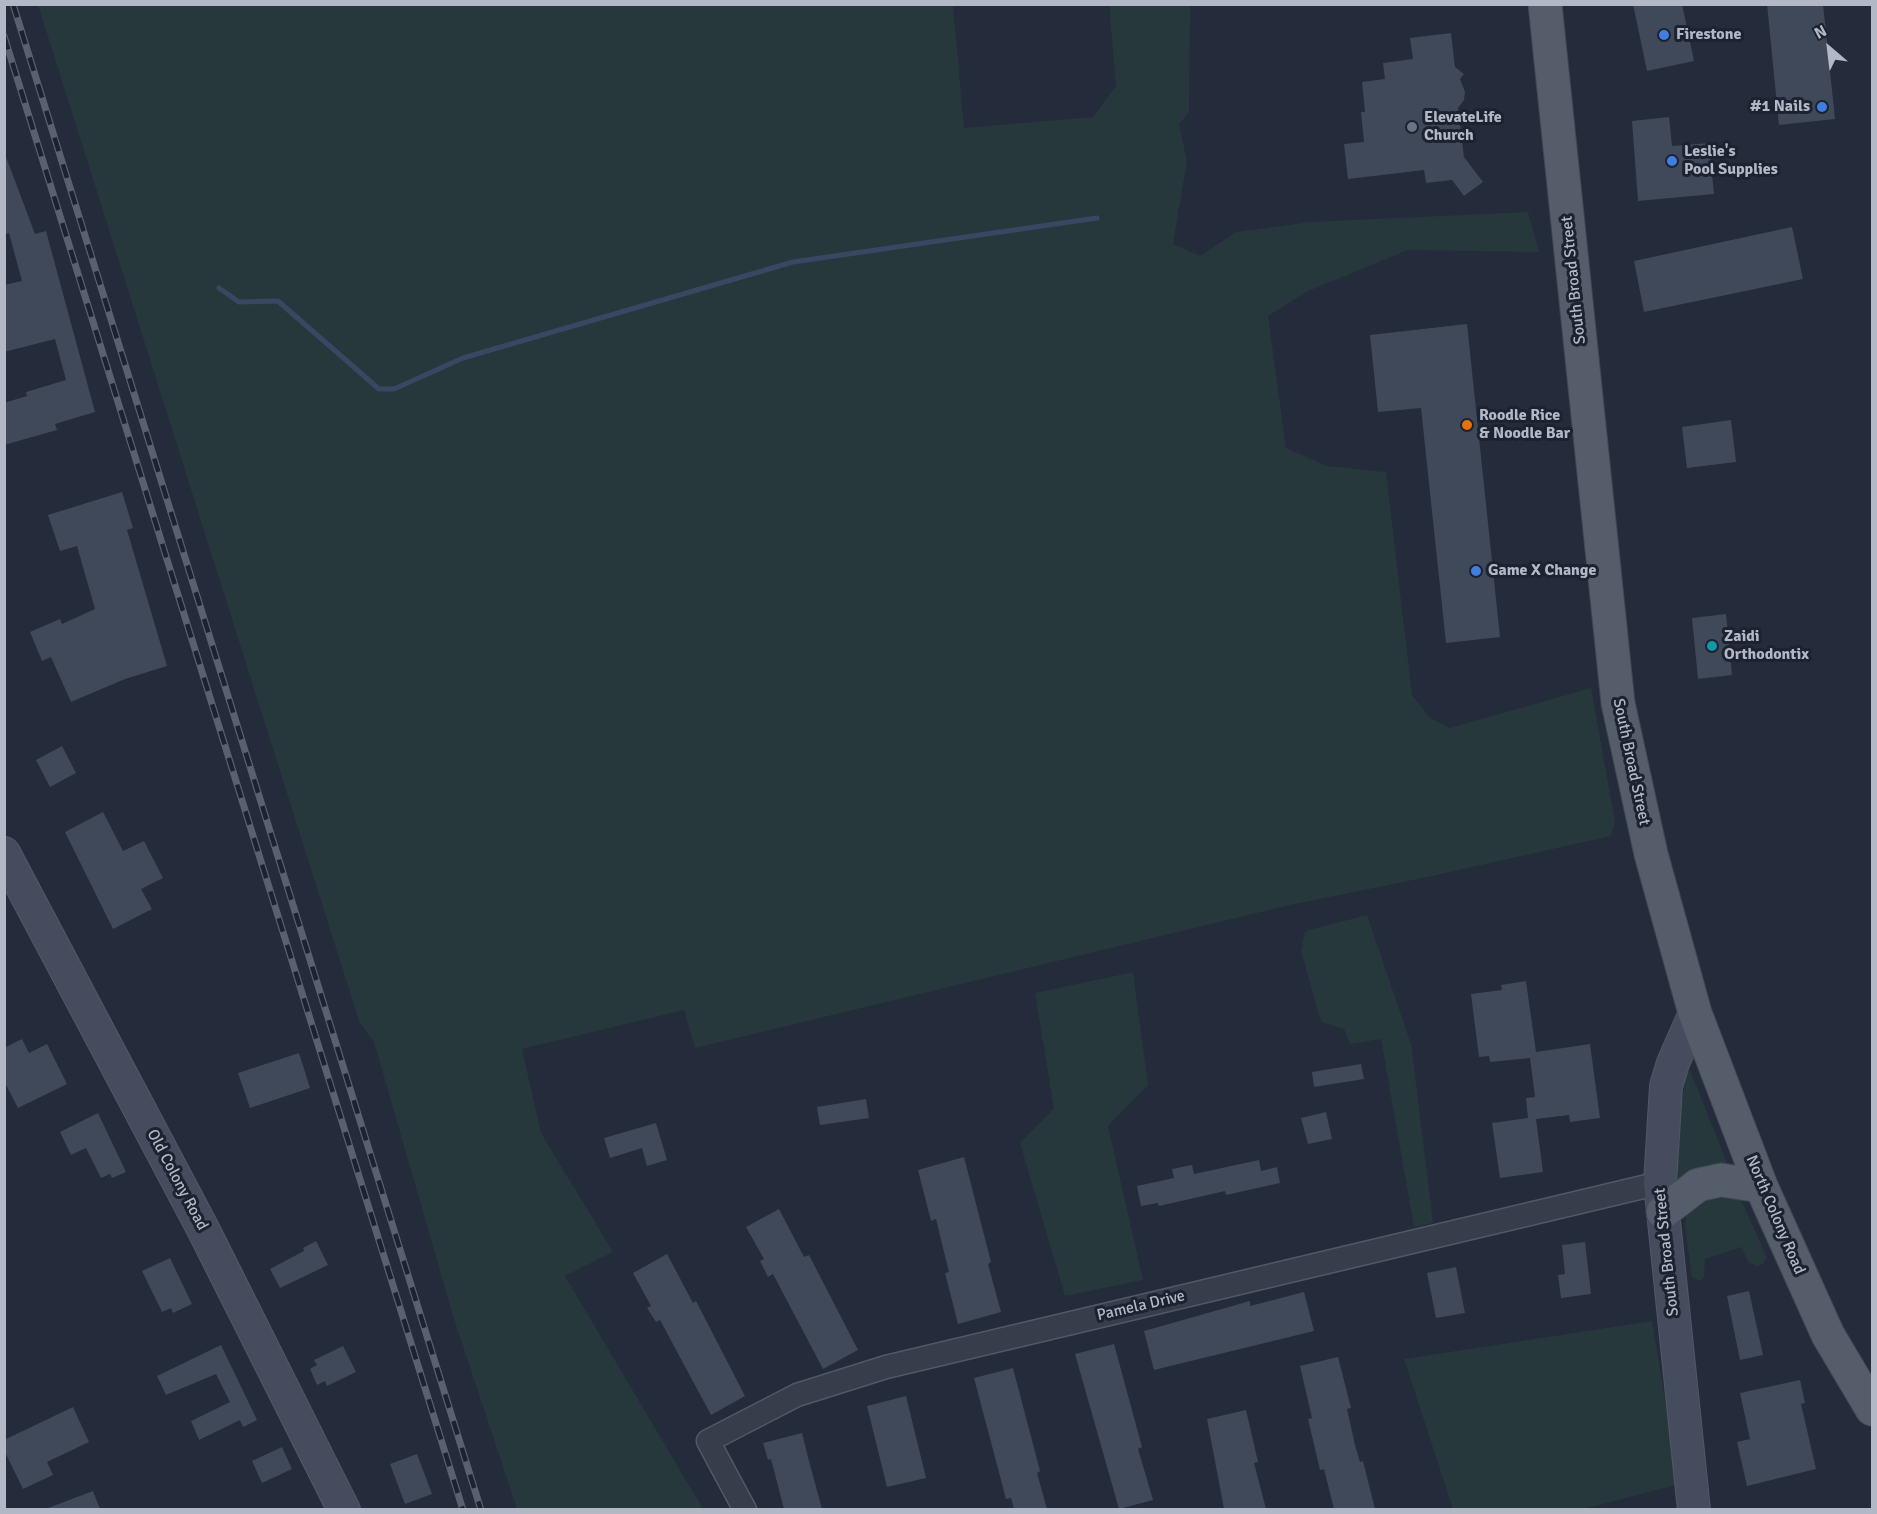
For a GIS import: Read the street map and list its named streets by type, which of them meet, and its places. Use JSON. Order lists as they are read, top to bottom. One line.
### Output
{"streets":{"main road":["South Broad Street","Old Colony Road","North Colony Road"],"street":["Pamela Drive"]},"crossings":[["South Broad Street","North Colony Road"],["South Broad Street","Pamela Drive"]],"places":["Firestone","#1 Nails","ElevateLife Church","Leslie's Pool Supplies","Roodle Rice & Noodle Bar","Game X Change","Zaidi Orthodontix"],"north":"top left"}
